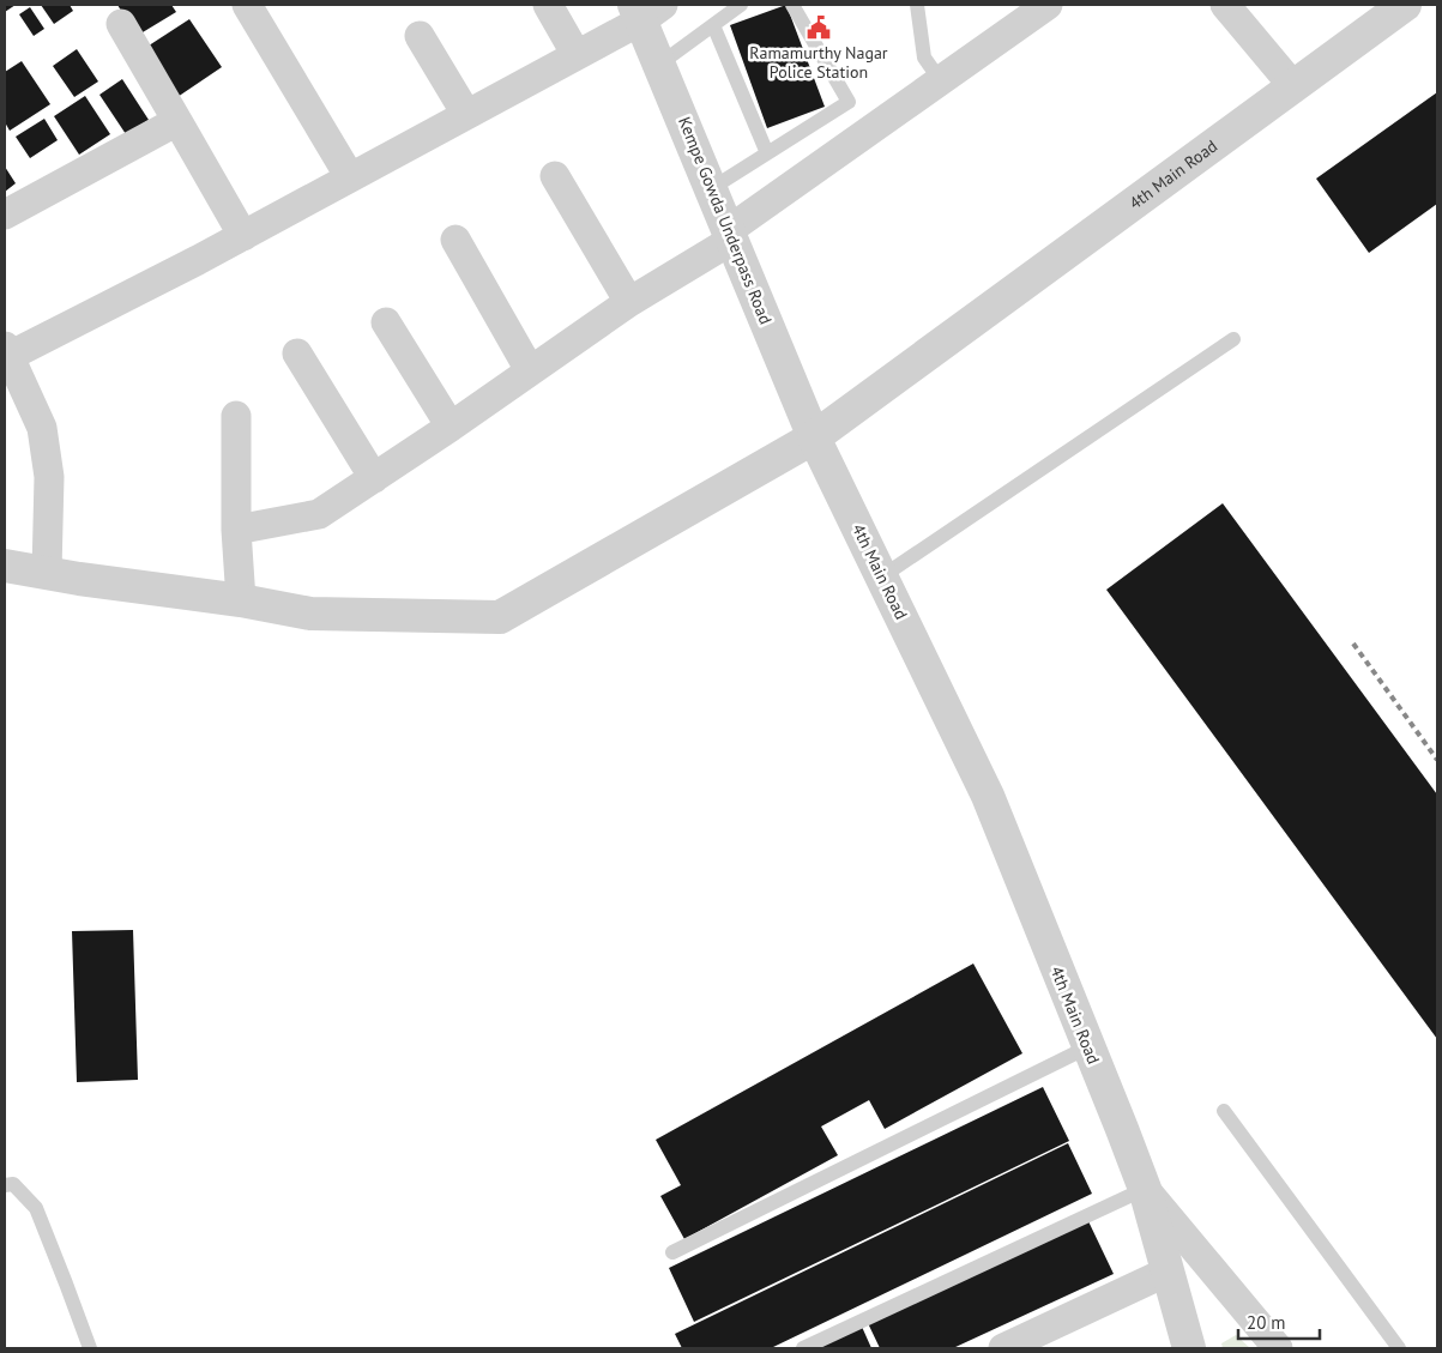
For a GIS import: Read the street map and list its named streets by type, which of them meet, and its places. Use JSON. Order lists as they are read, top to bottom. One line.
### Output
{"streets":{"street":["4th Main Road","Kempe Gowda Underpass Road"]},"crossings":[["4th Main Road","Kempe Gowda Underpass Road"]],"places":{"public building":["Ramamurthy Nagar Police Station"]},"scale_bar":"20 m"}
